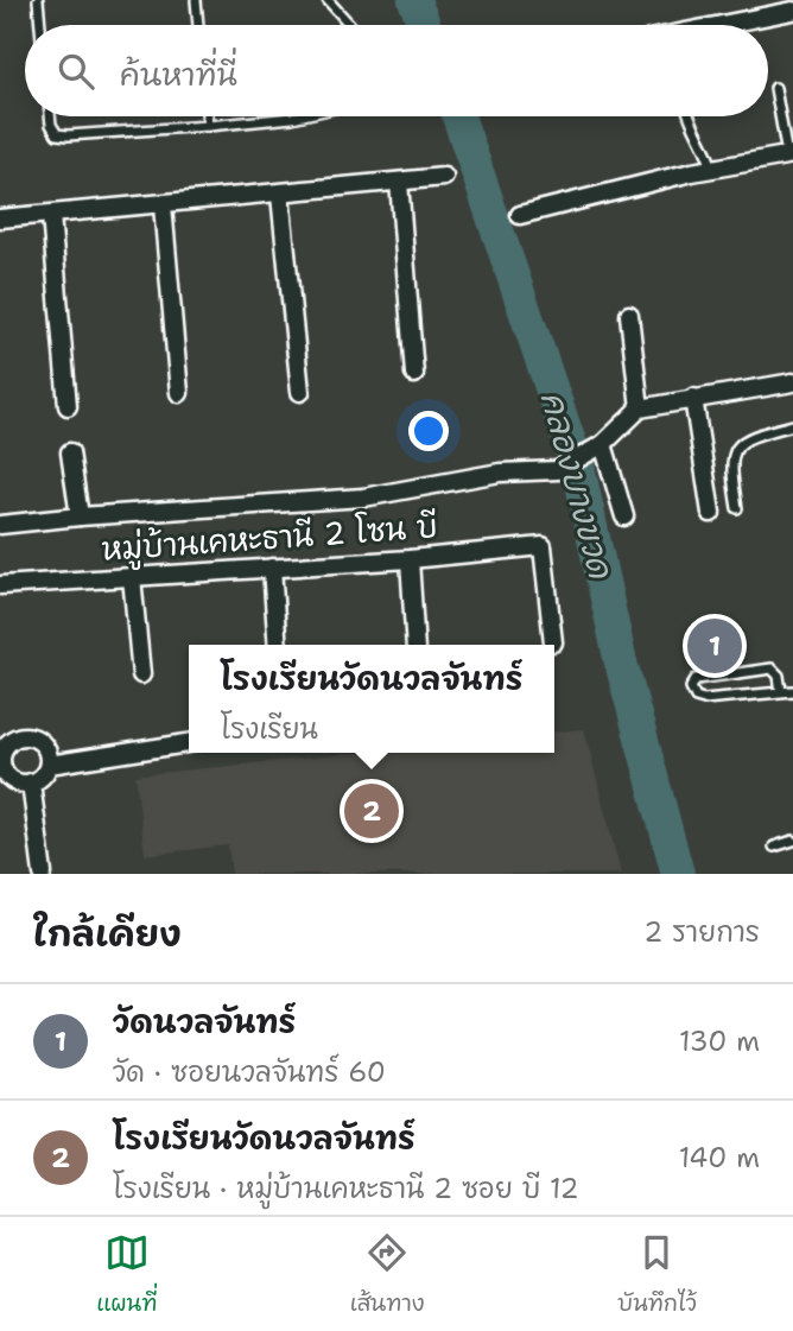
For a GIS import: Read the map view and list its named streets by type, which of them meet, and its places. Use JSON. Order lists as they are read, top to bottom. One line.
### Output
{"streets":{"street":["หมู่บ้านเคหะธานี 2 โซน บี"]},"water":["คลองบางขวด"],"page":{"search":"ค้นหาที่นี่","pins":["1","2"],"popup":["โรงเรียนวัดนวลจันทร์","โรงเรียน"],"heading":["ใกล้เคียง","2 รายการ"],"list":[{"mark":"1","name":"วัดนวลจันทร์","note":"วัด · ซอยนวลจันทร์ 60","value":"130 m"},{"mark":"2","name":"โรงเรียนวัดนวลจันทร์","note":"โรงเรียน · หมู่บ้านเคหะธานี 2 ซอย บี 12","value":"140 m"}],"nav":["แผนที่","เส้นทาง","บันทึกไว้"]}}
